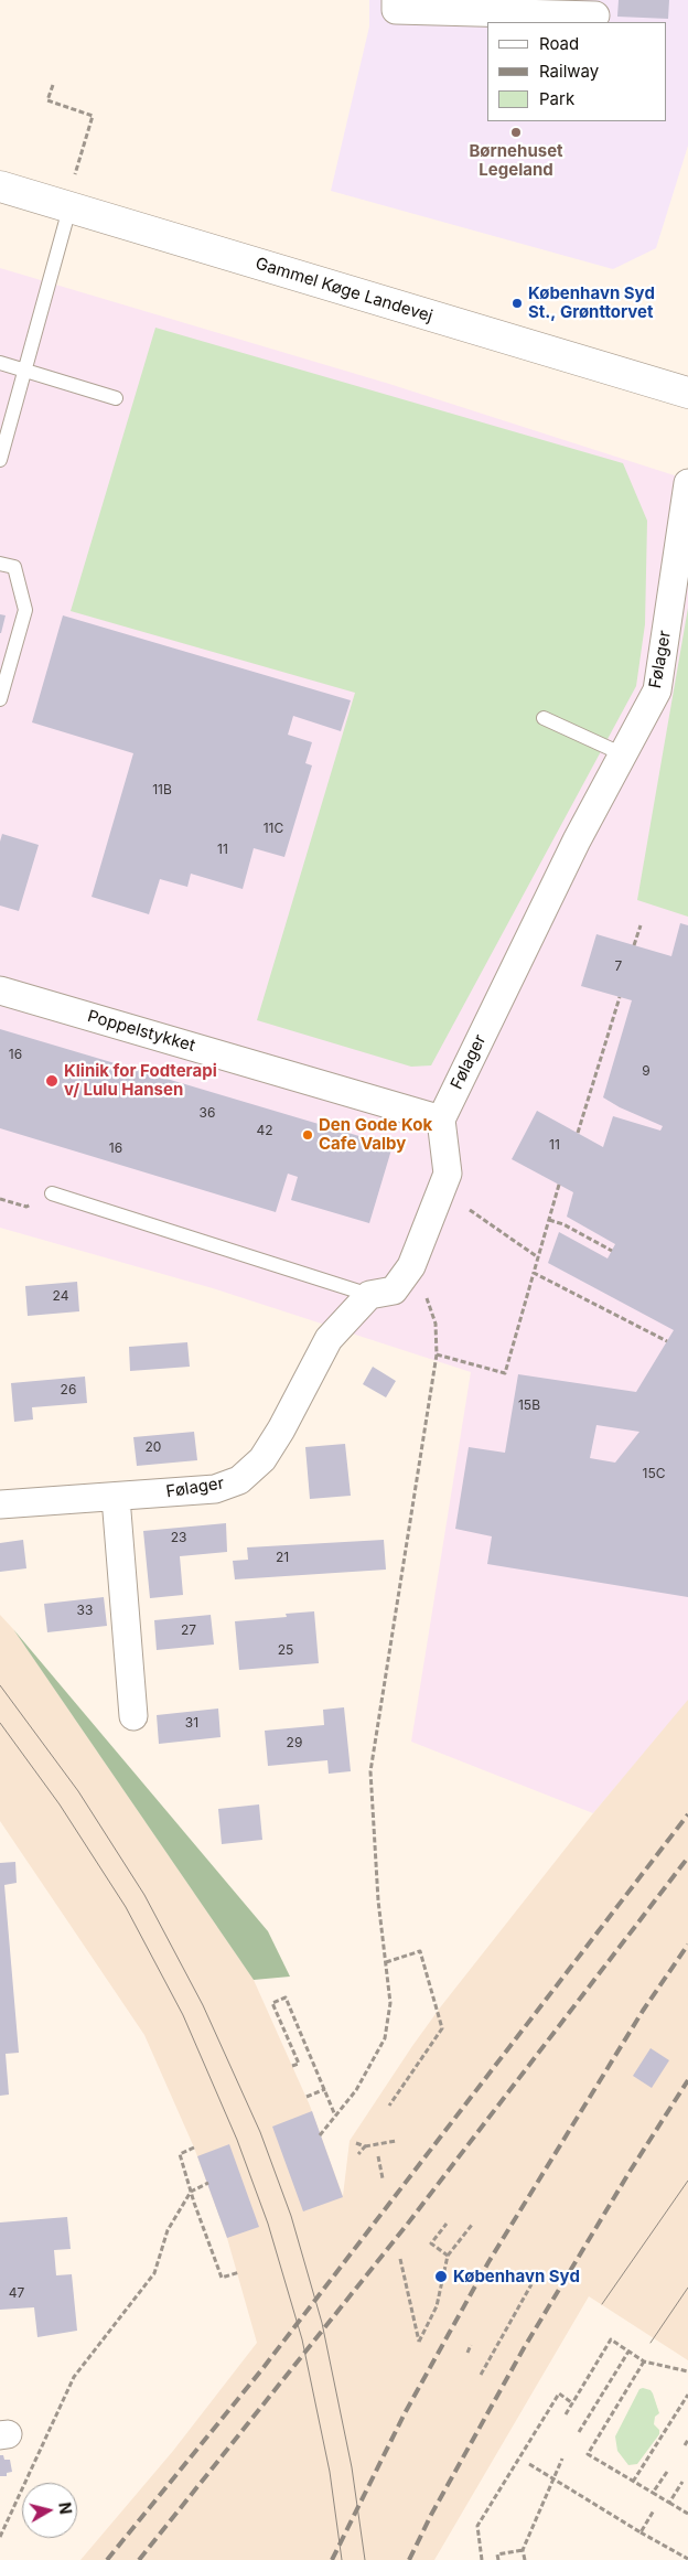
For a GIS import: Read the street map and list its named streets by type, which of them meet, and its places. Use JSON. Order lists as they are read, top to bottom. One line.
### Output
{"streets":{"street":["Gammel Køge Landevej","Følager","Poppelstykket"]},"crossings":[["Følager","Poppelstykket"]],"places":["Børnehuset Legeland","København Syd St., Grønttorvet","Klinik for Fodterapi v/ Lulu Hansen","Den Gode Kok Cafe Valby","København Syd"],"house_numbers":["11B","11C","11","7","16","9","36","42","11","16","24","26","15B","20","15C","23","21","33","27","25","31","29","47"],"legend":["Road","Railway","Park"],"north":"right"}
